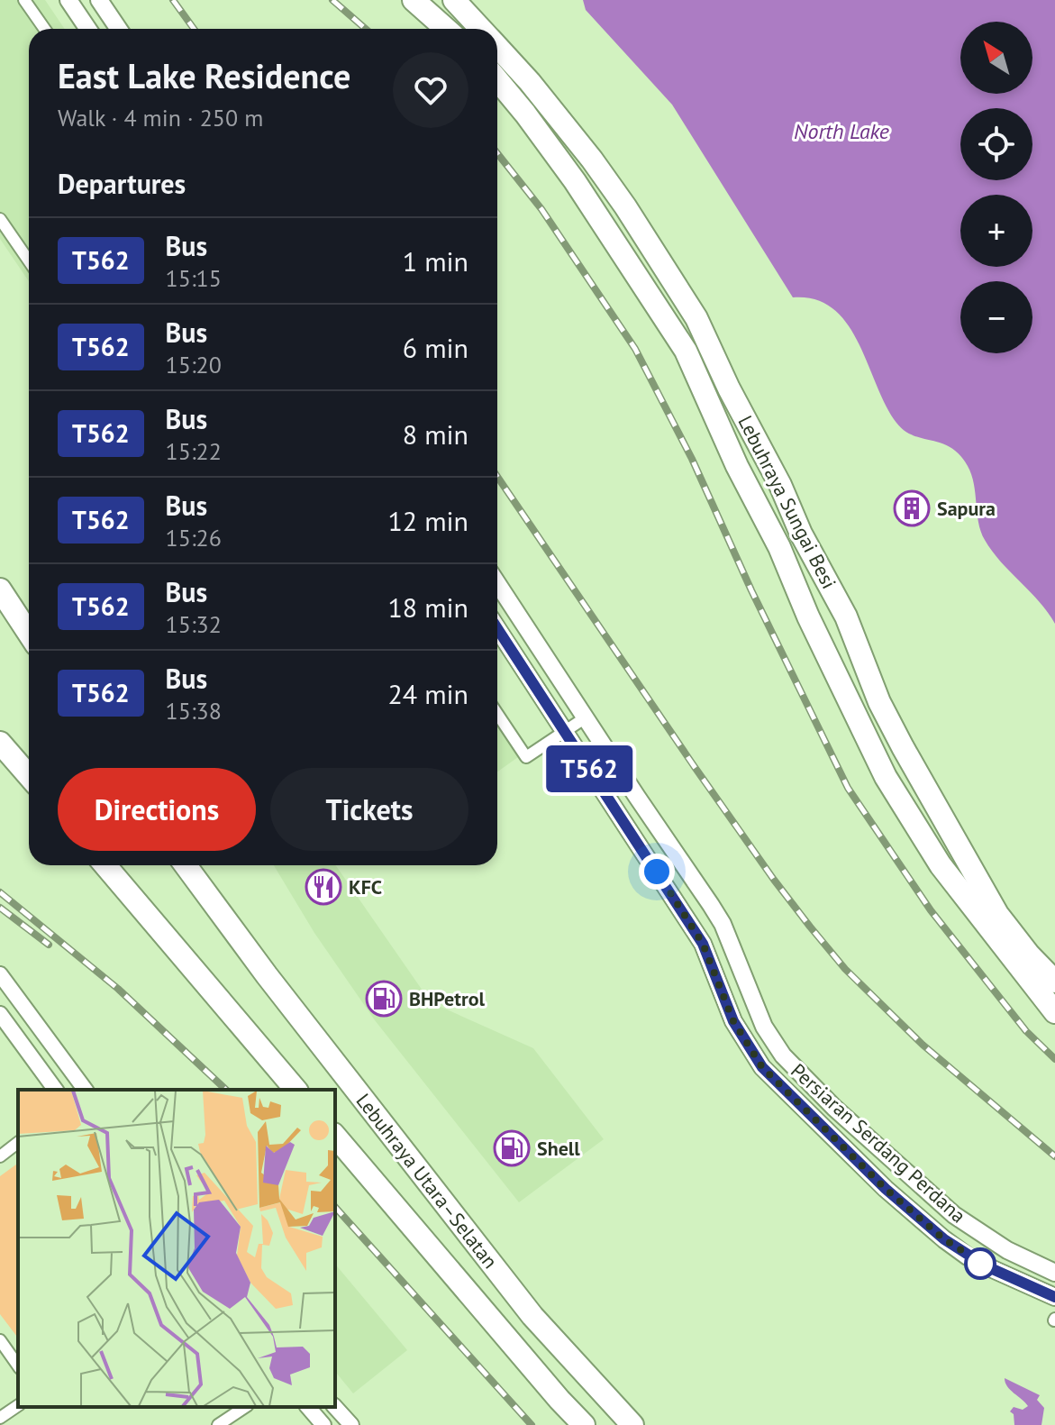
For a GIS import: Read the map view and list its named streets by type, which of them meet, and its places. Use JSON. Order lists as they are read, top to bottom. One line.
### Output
{"streets":{"highway":["Lebuhraya Sungai Besi","Lebuhraya Utara–Selatan"],"main road":["Persiaran Serdang Perdana"]},"water":["North Lake"],"places":{"building":["Sapura"],"restaurant":["KFC"],"fuel station":["BHPetrol","Shell"]},"lines":["bus line T562"],"north":"top left","page":{"on_map":"T562","map_buttons":["+","−"],"heading":[["East Lake Residence","Walk · 4 min · 250 m"],"Departures"],"list":[{"mark":"T562","name":"Bus","note":"15:15","value":"1 min"},{"mark":"T562","name":"Bus","note":"15:20","value":"6 min"},{"mark":"T562","name":"Bus","note":"15:22","value":"8 min"},{"mark":"T562","name":"Bus","note":"15:26","value":"12 min"},{"mark":"T562","name":"Bus","note":"15:32","value":"18 min"},{"mark":"T562","name":"Bus","note":"15:38","value":"24 min"}],"buttons":["Directions","Tickets"]}}
